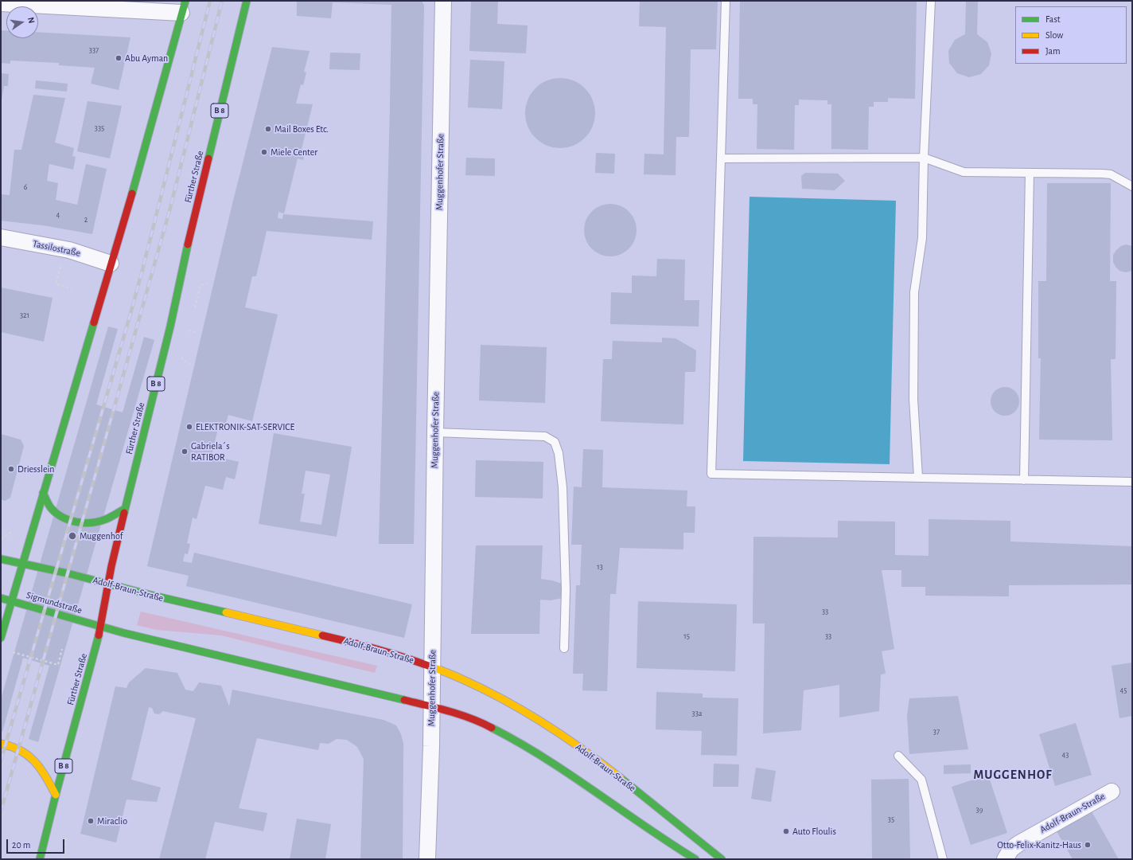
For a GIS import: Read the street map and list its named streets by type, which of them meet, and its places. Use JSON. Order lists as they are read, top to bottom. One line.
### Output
{"streets":{"main road":["B 8","Fürther Straße","Adolf-Braun-Straße","Sigmundstraße"],"street":["Muggenhofer Straße","Tassilostraße"]},"crossings":[["Muggenhofer Straße","Adolf-Braun-Straße"],["Fürther Straße","Adolf-Braun-Straße"],["Fürther Straße","Sigmundstraße"]],"districts":["MUGGENHOF"],"places":["Abu Ayman","Mail Boxes Etc.","Miele Center","ELEKTRONIK-SAT-SERVICE","Gabriela´s RATIBOR","Driesslein","Muggenhof","Miraclio","Auto Floulis","Otto-Felix-Kanitz-Haus"],"house_numbers":["337","335","6","4","2","321","13","33","15","33","45","33a","37","43","39","35"],"legend":["Fast","Slow","Jam"],"scale_bar":"20 m","north":"right"}
